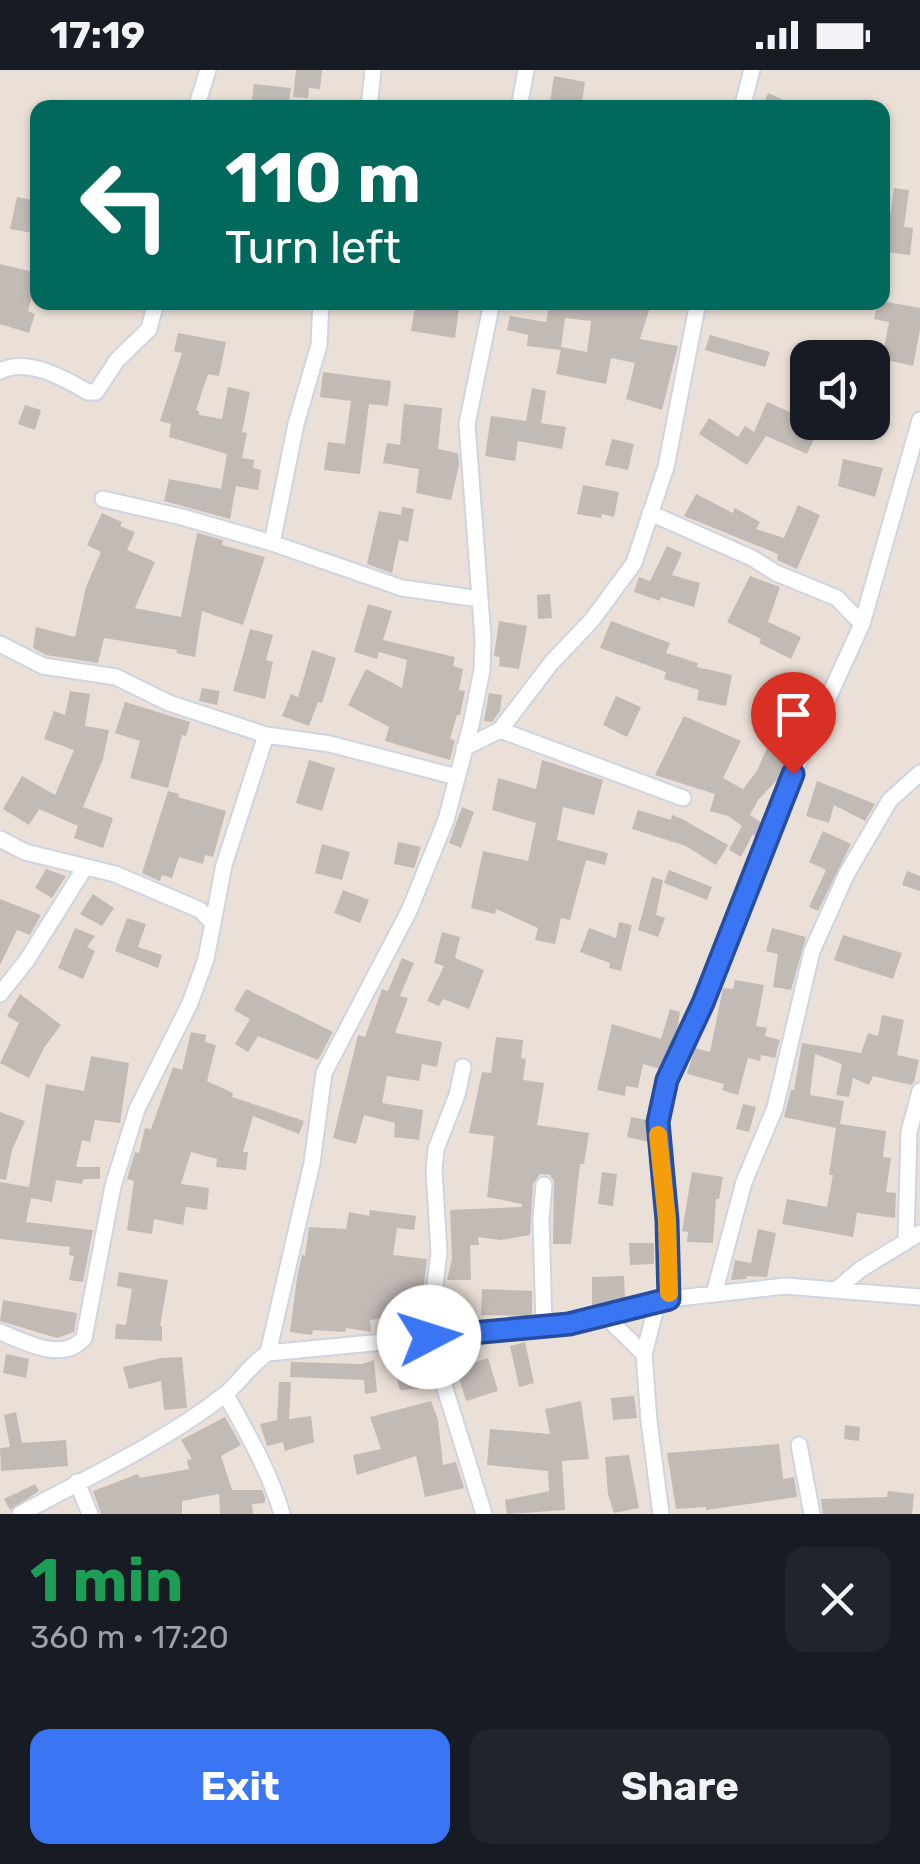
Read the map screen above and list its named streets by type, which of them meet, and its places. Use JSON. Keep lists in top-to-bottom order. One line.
{"page":{"status":"17:19","turn":["110 m","Turn left"],"heading":["1 min","360 m · 17:20"],"buttons":["Exit","Share"]}}
